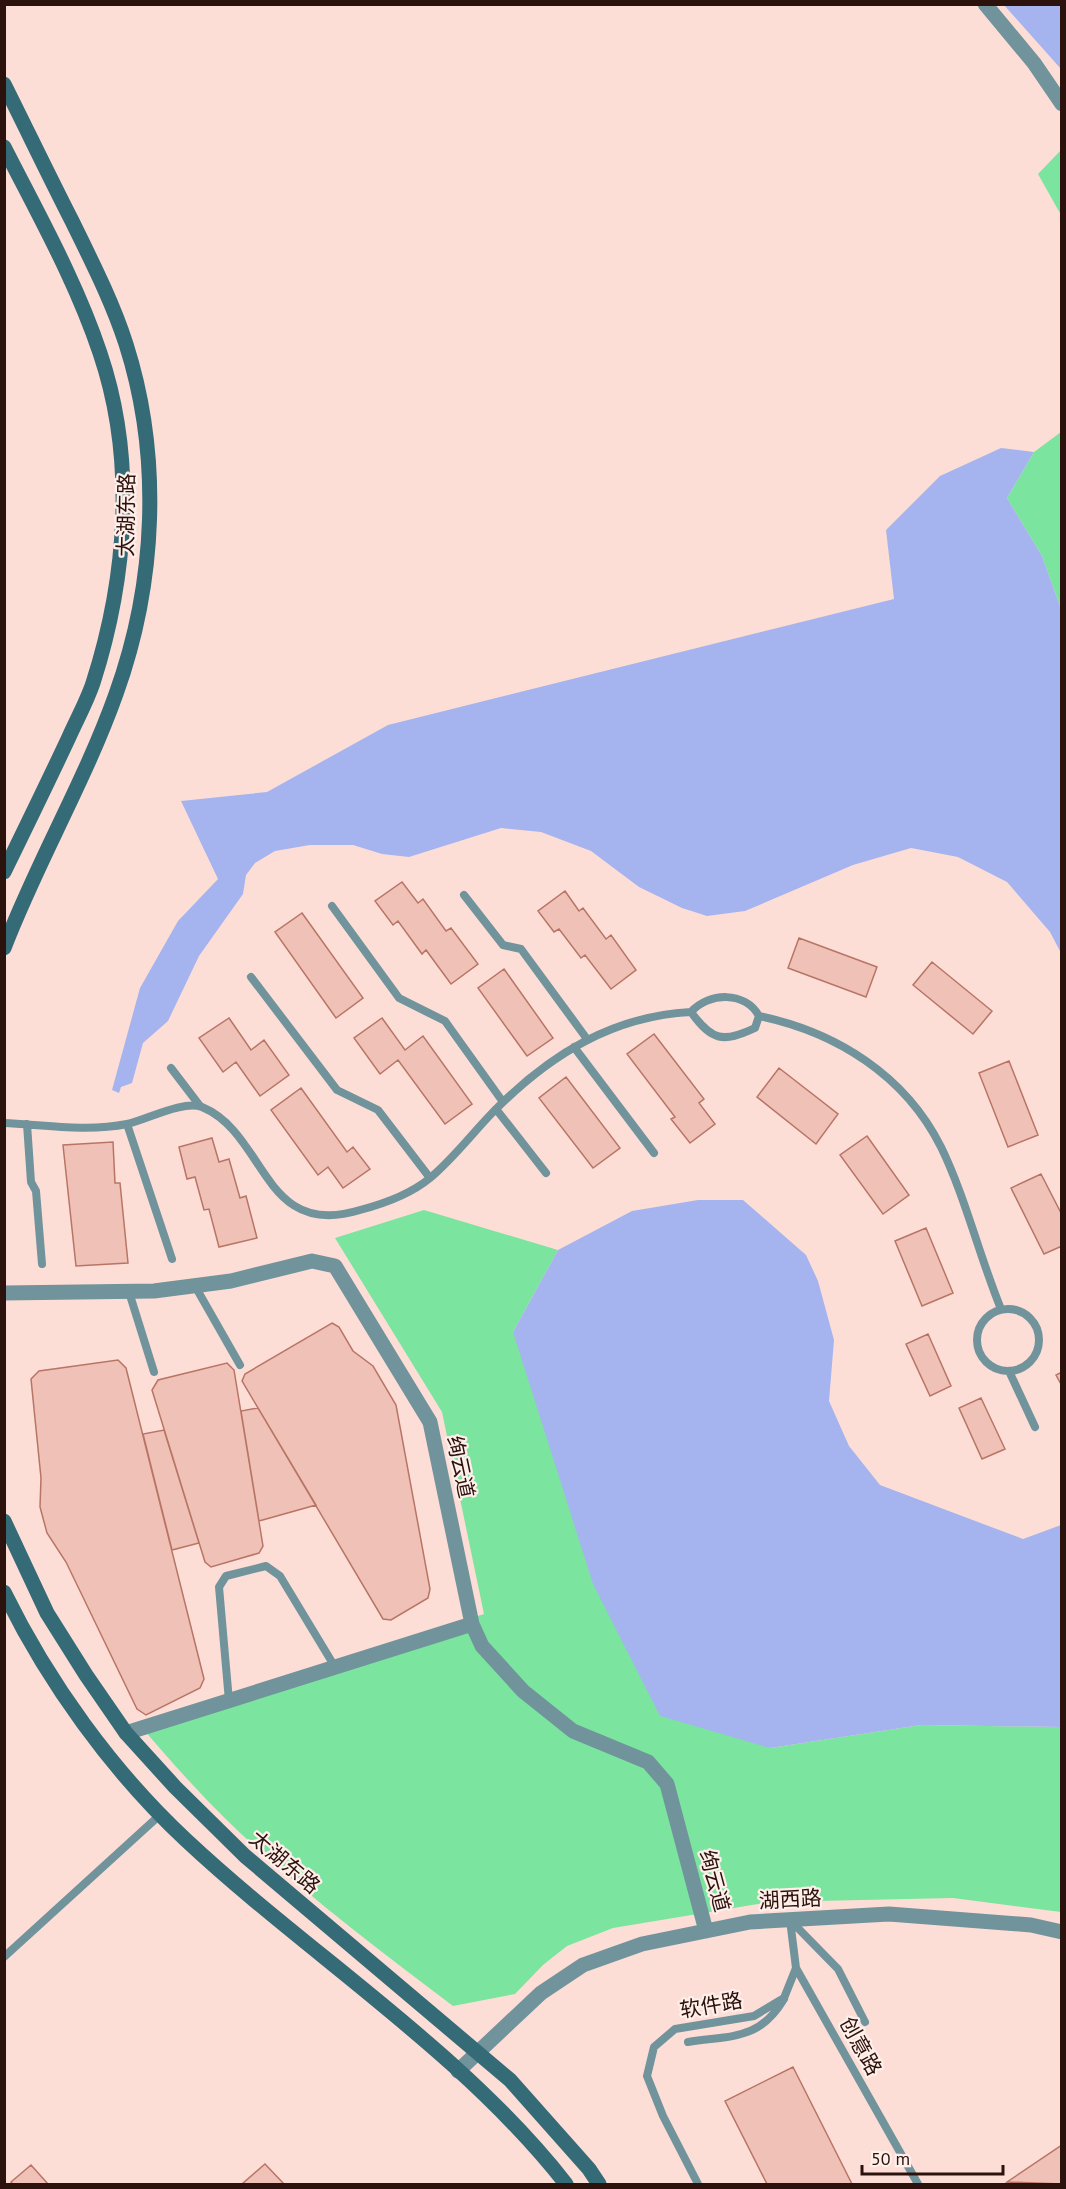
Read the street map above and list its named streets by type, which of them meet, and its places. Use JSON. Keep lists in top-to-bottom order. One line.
{"streets":{"main road":["太湖东路"],"street":["绚云道","湖西路"],"lane":["软件路","创意路"]},"crossings":[["太湖东路","湖西路"],["绚云道","湖西路"],["湖西路","创意路"]],"scale_bar":"50 m"}
